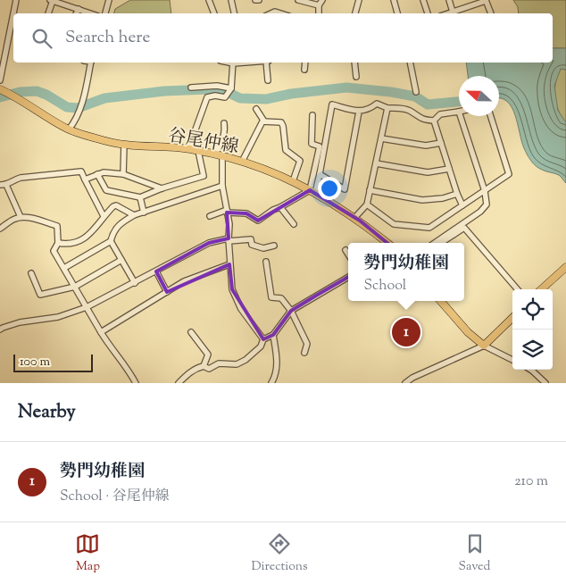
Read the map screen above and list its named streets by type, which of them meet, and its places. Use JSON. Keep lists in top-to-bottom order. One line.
{"streets":{"main road":["谷尾仲線"]},"scale_bar":"100 m","north":"left","page":{"search":"Search here","popup":["勢門幼稚園","School"],"pins":"1","scale":"100 m","heading":"Nearby","list":[{"mark":"1","name":"勢門幼稚園","note":"School · 谷尾仲線","value":"210 m"}],"nav":["Map","Directions","Saved"]}}
